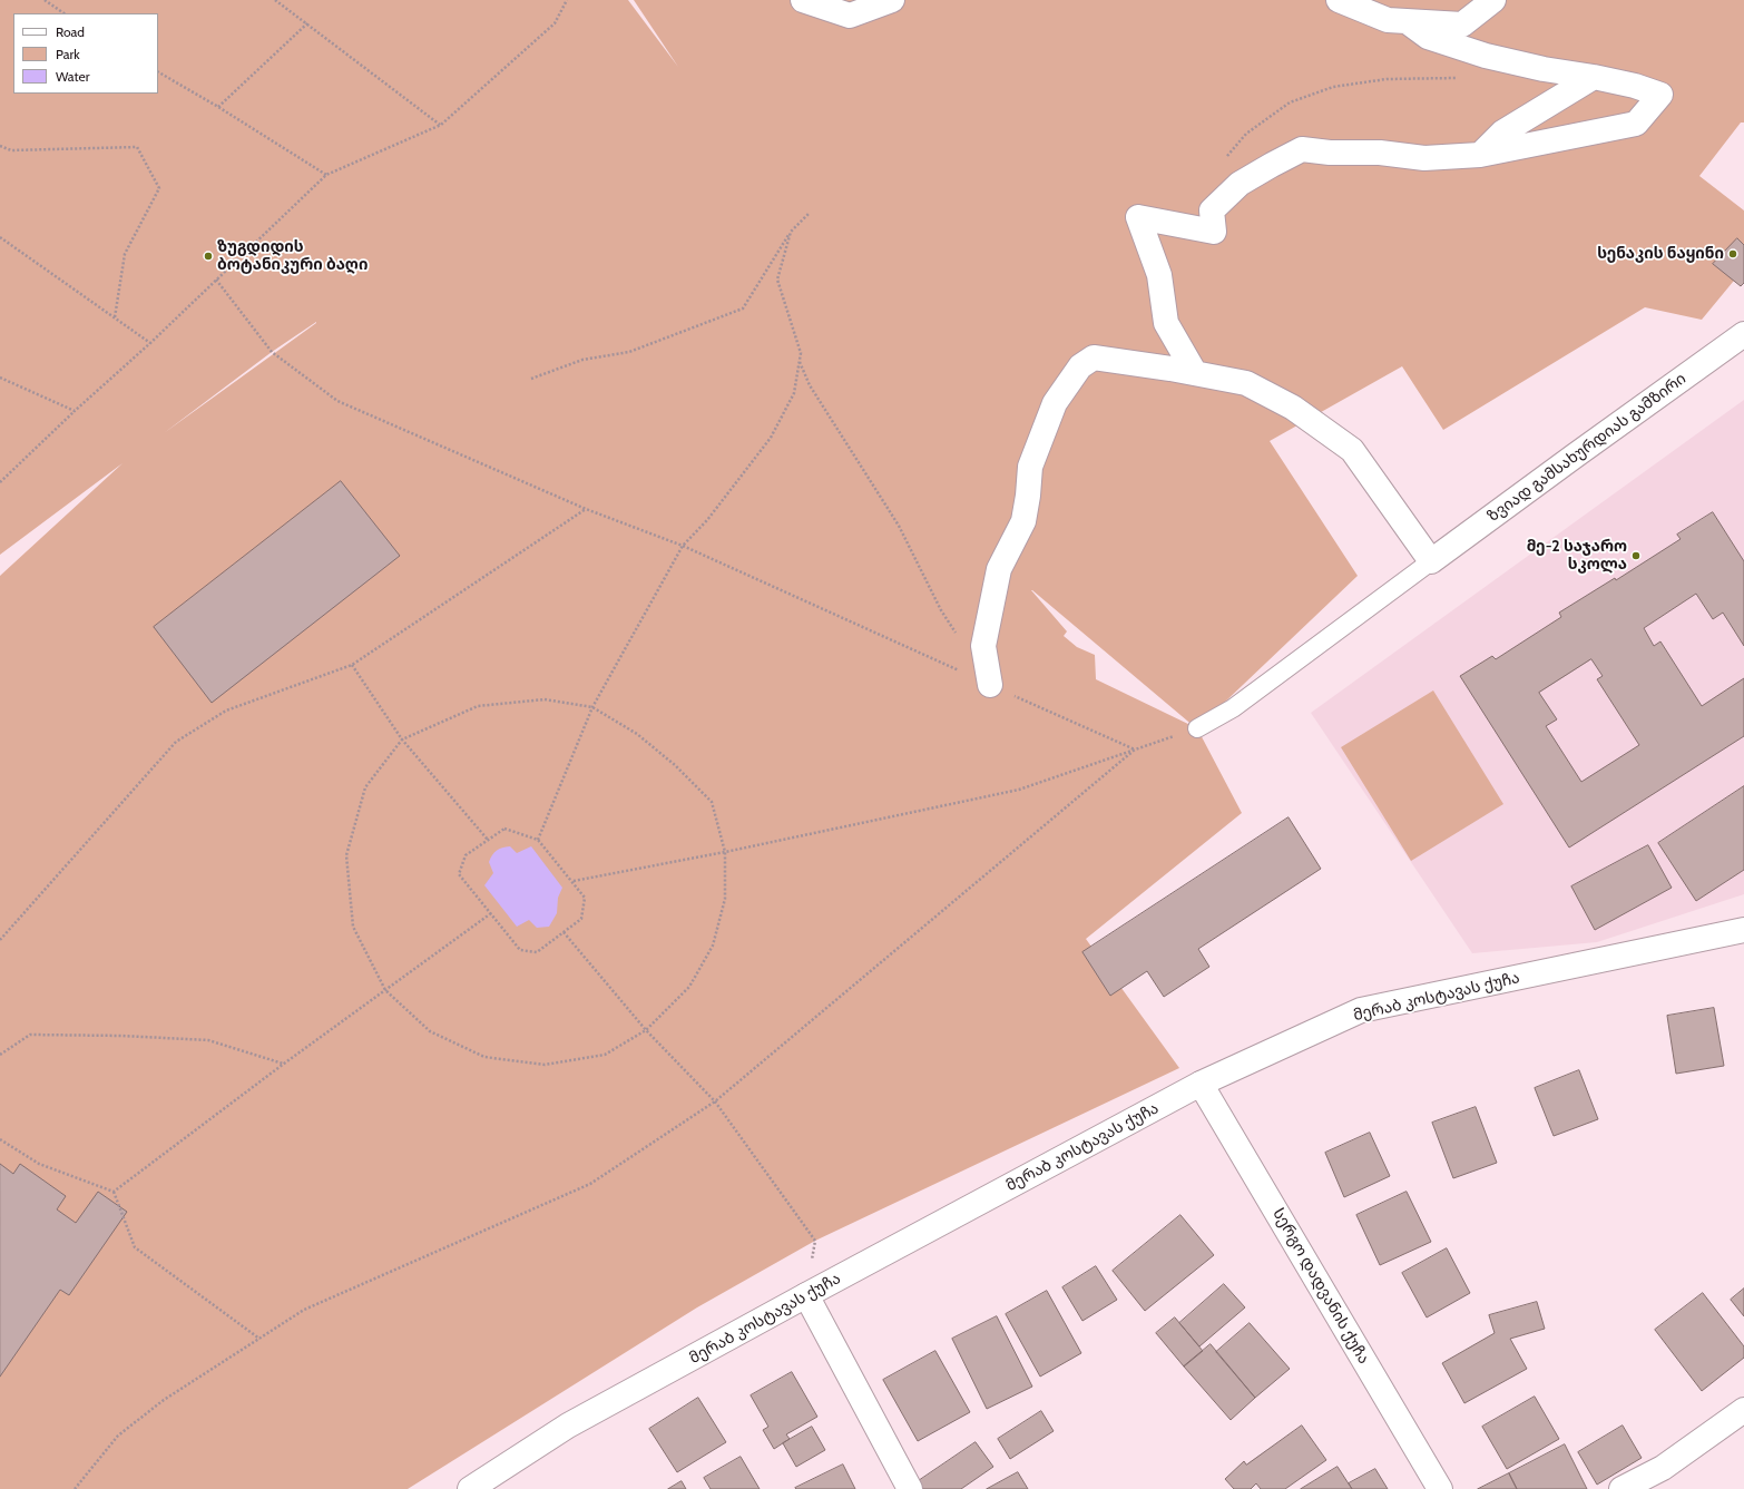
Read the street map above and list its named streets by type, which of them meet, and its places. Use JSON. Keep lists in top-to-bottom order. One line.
{"streets":{"street":["ზვიად გამსახურდიას გამზირი","მერაბ კოსტავას ქუჩა","სერგო დადვანის ქუჩა"]},"crossings":[["მერაბ კოსტავას ქუჩა","სერგო დადვანის ქუჩა"]],"places":["სენაკის ნაყინი","ზუგდიდის ბოტანიკური ბაღი","მე-2 საჯარო სკოლა"],"legend":["Road","Park","Water"]}
